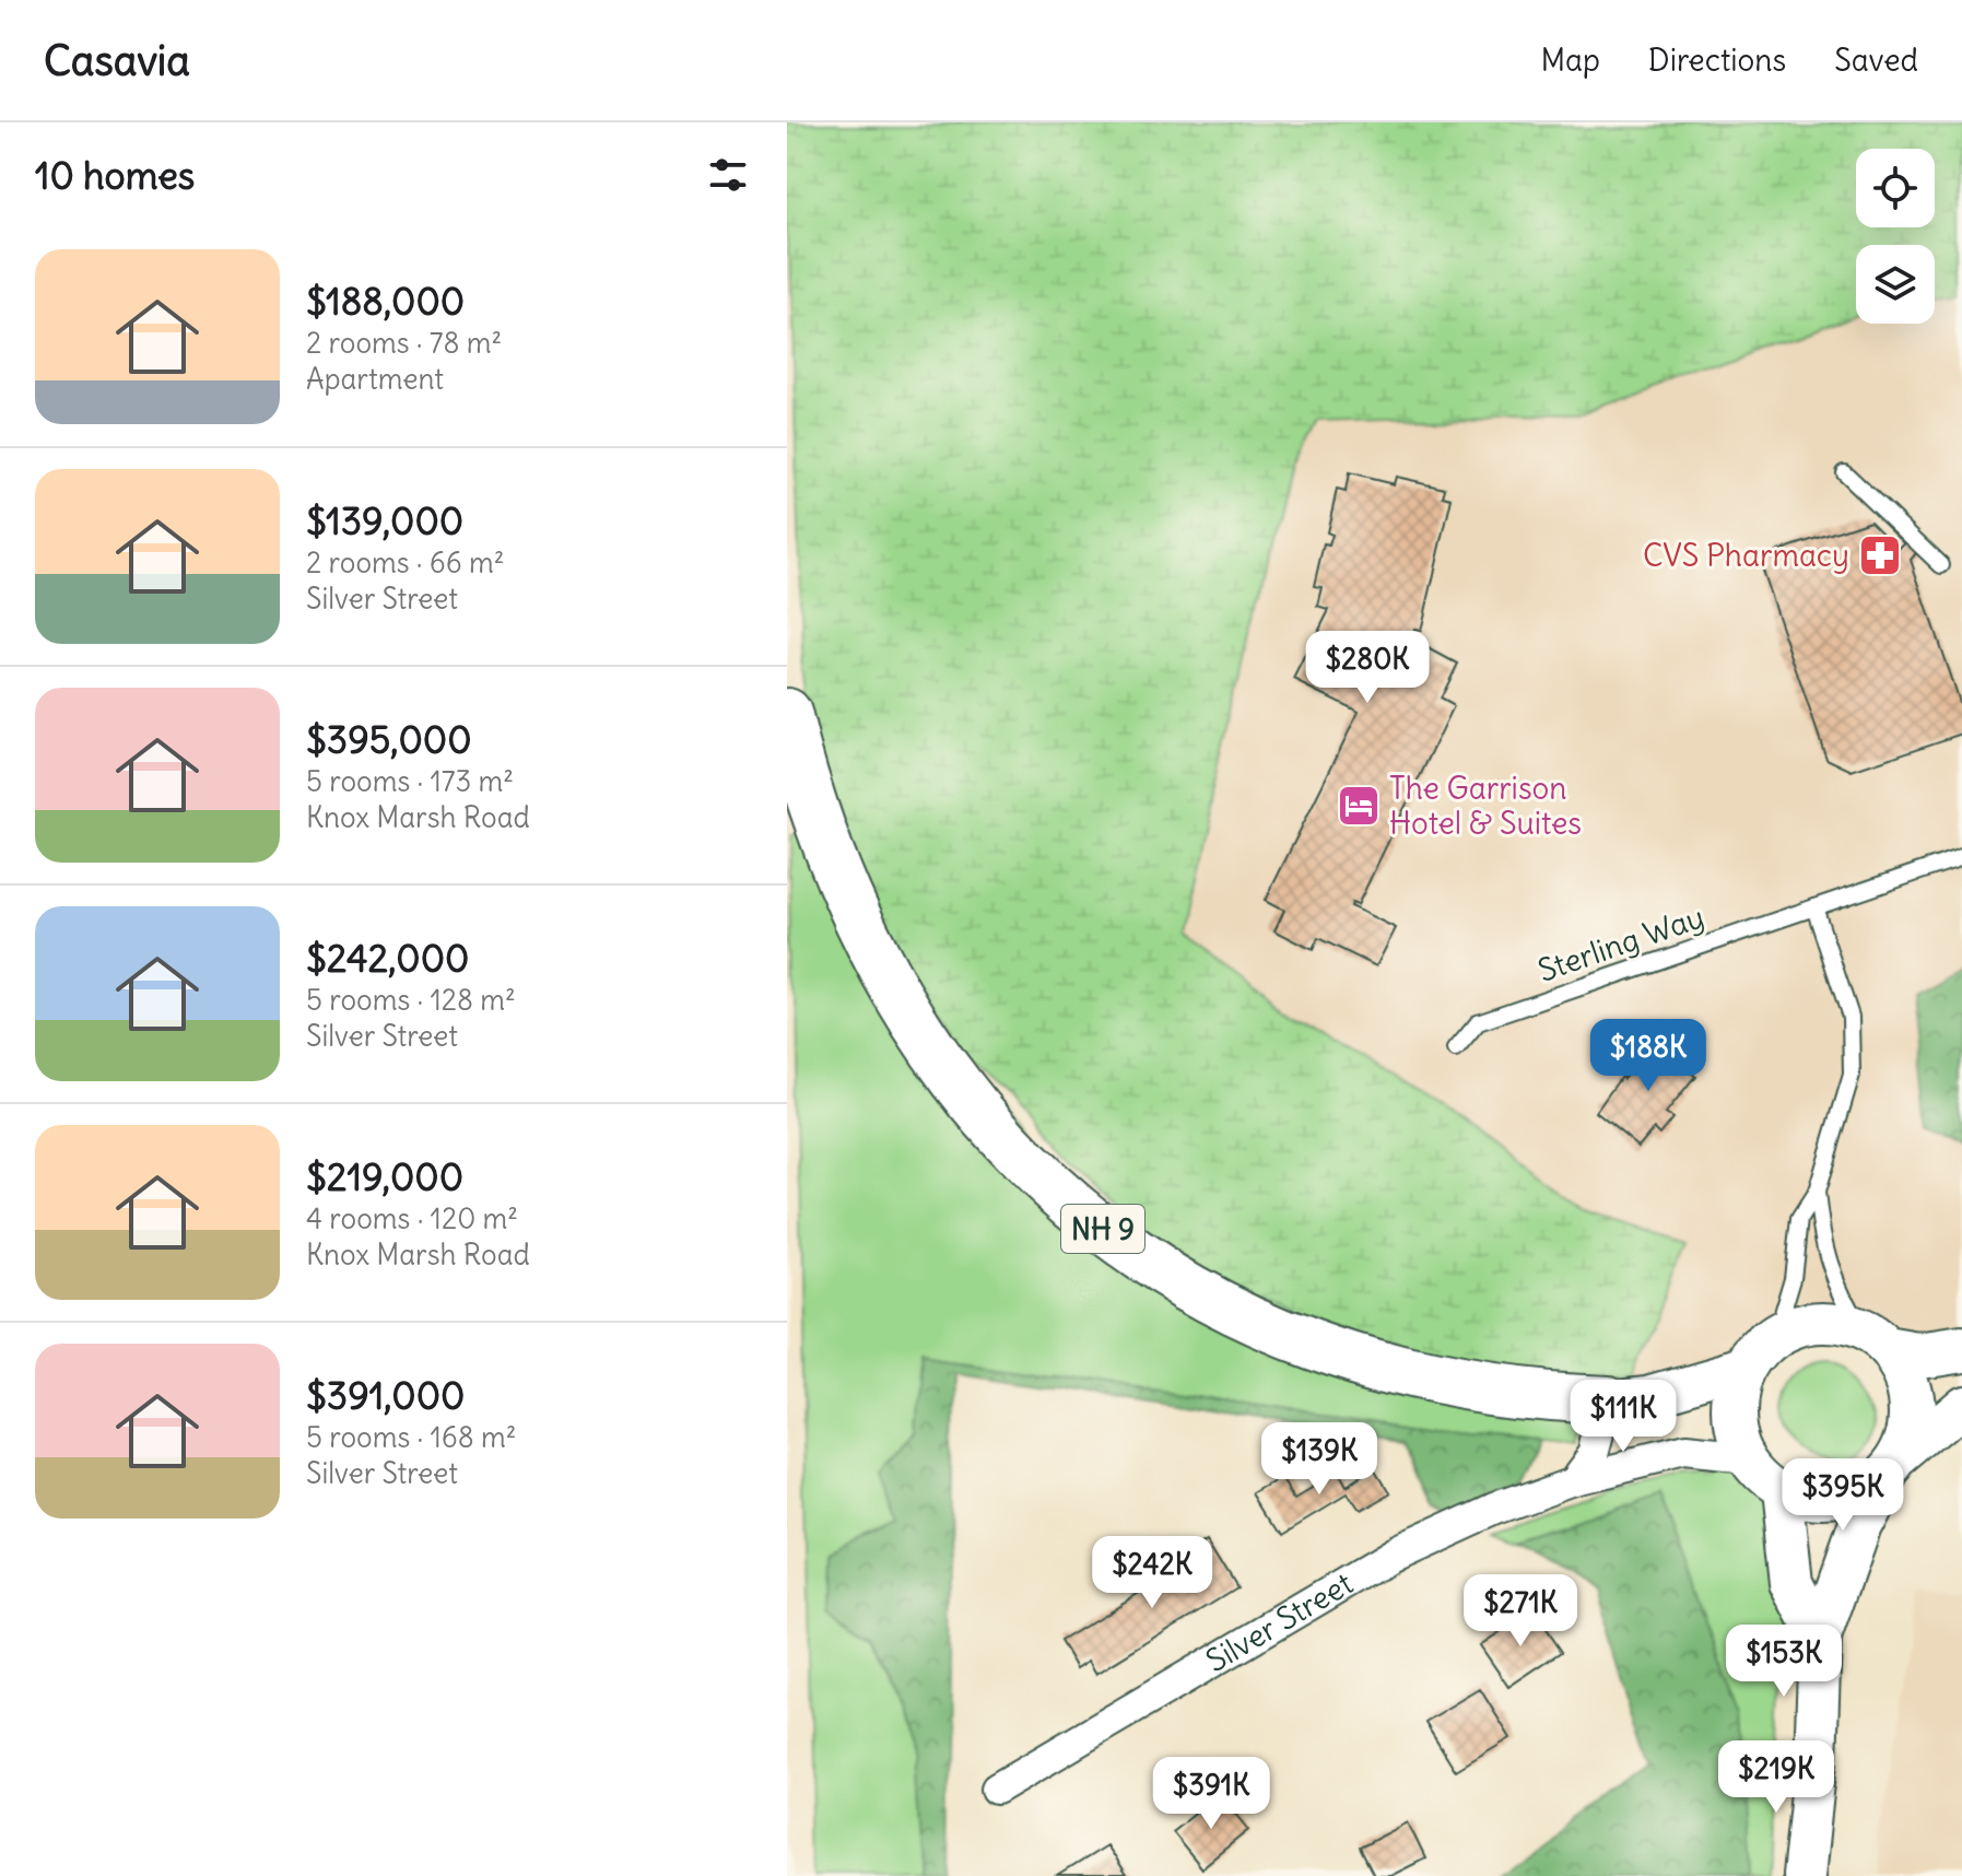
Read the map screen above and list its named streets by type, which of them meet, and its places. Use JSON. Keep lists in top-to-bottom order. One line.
{"streets":{"highway":["NH 9"],"street":["Silver Street"],"lane":["Sterling Way"]},"crossings":[["NH 9","Silver Street"]],"places":{"pharmacy":["CVS Pharmacy"],"hotel":["The Garrison Hotel & Suites"]},"page":{"header":"Casavia","nav":["Map","Directions","Saved"],"heading":"10 homes","list":[{"name":"$188,000","note":"2 rooms · 78 m² · Apartment"},{"name":"$139,000","note":"2 rooms · 66 m² · Silver Street"},{"name":"$395,000","note":"5 rooms · 173 m² · Knox Marsh Road"},{"name":"$242,000","note":"5 rooms · 128 m² · Silver Street"},{"name":"$219,000","note":"4 rooms · 120 m² · Knox Marsh Road"},{"name":"$391,000","note":"5 rooms · 168 m² · Silver Street"}],"price":["$280K","$188K","$111K","$139K","$395K","$242K","$271K","$153K","$219K","$391K"]}}
